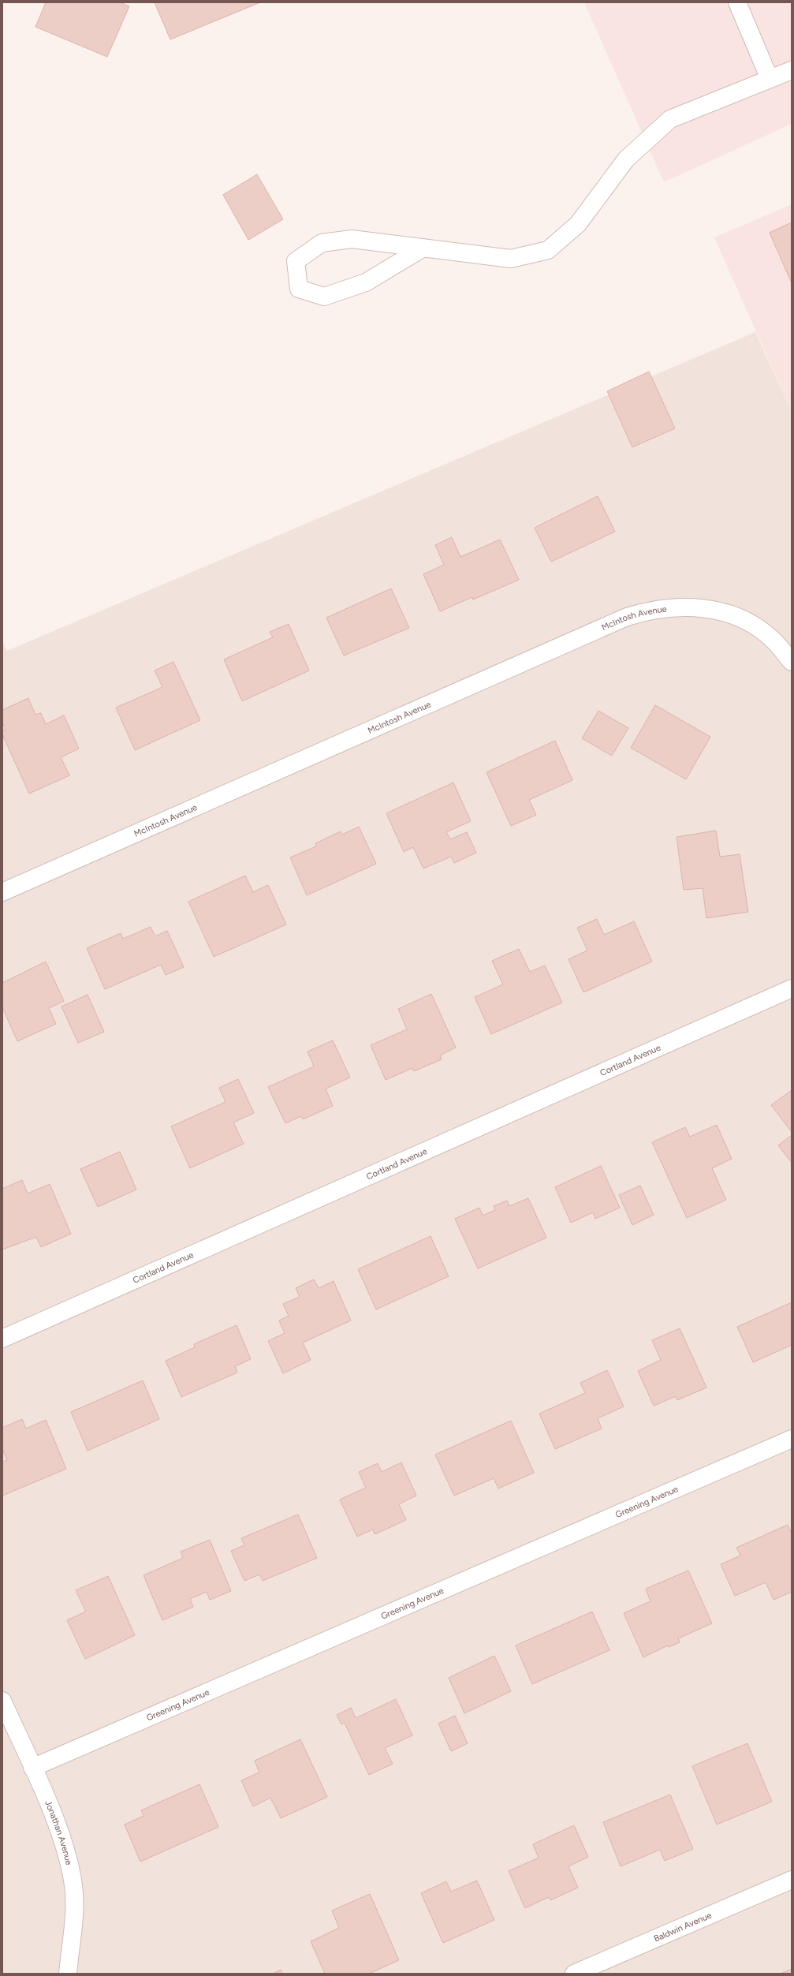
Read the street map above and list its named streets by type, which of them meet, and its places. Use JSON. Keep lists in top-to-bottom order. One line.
{"streets":{"street":["McIntosh Avenue","Cortland Avenue","Greening Avenue","Jonathan Avenue","Baldwin Avenue"]},"crossings":[["Greening Avenue","Jonathan Avenue"]]}
